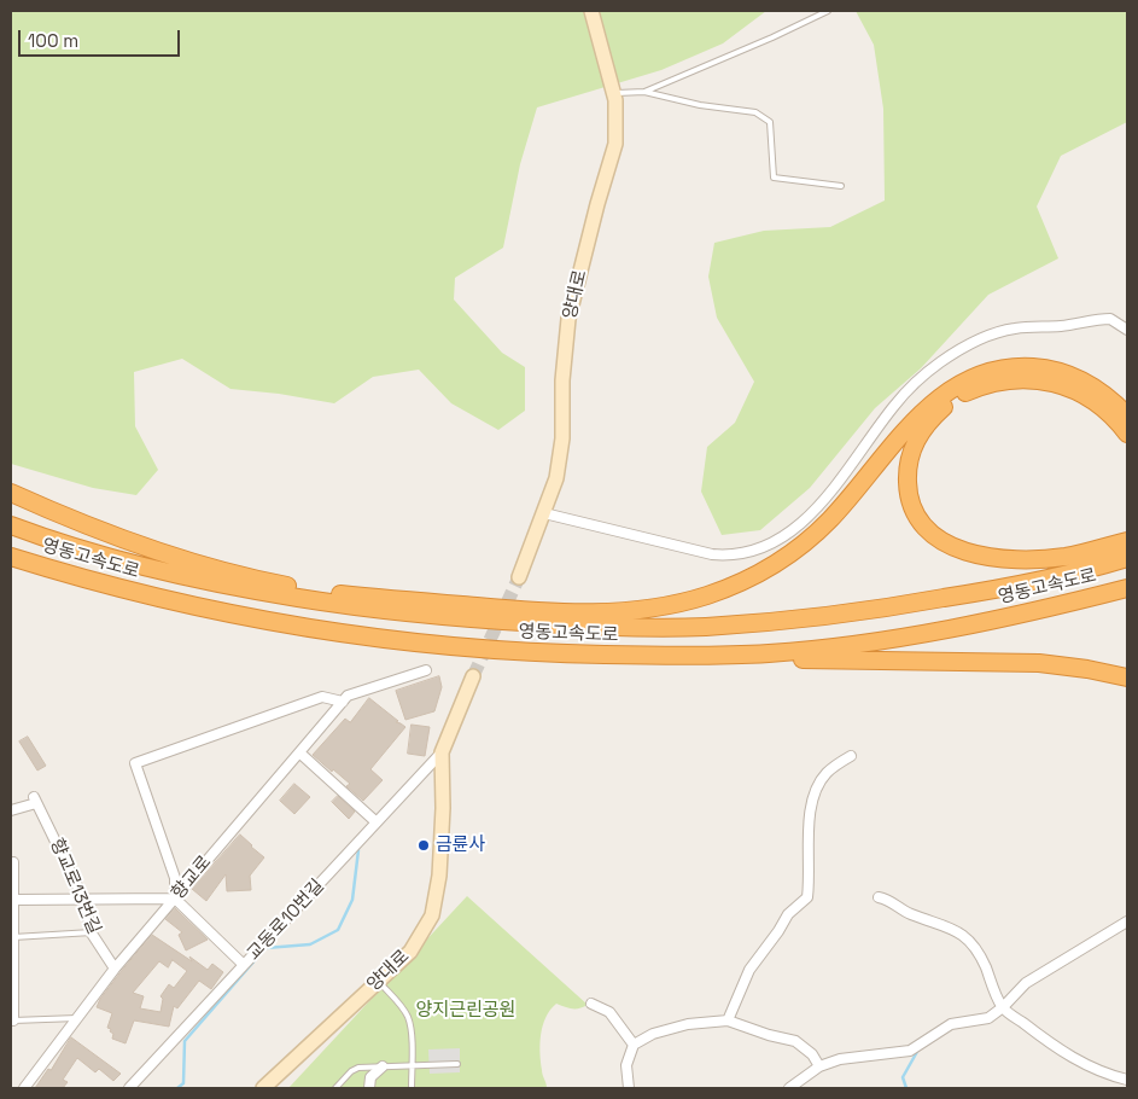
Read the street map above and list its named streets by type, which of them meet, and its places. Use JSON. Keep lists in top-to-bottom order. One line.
{"streets":{"highway":["영동고속도로"],"street":["양대로","향교로","향교로13번길","교동로10번길"]},"crossings":[["양대로","교동로10번길"],["향교로","향교로13번길"]],"parks":["양지근린공원"],"places":["금륜사"],"scale_bar":"100 m"}
